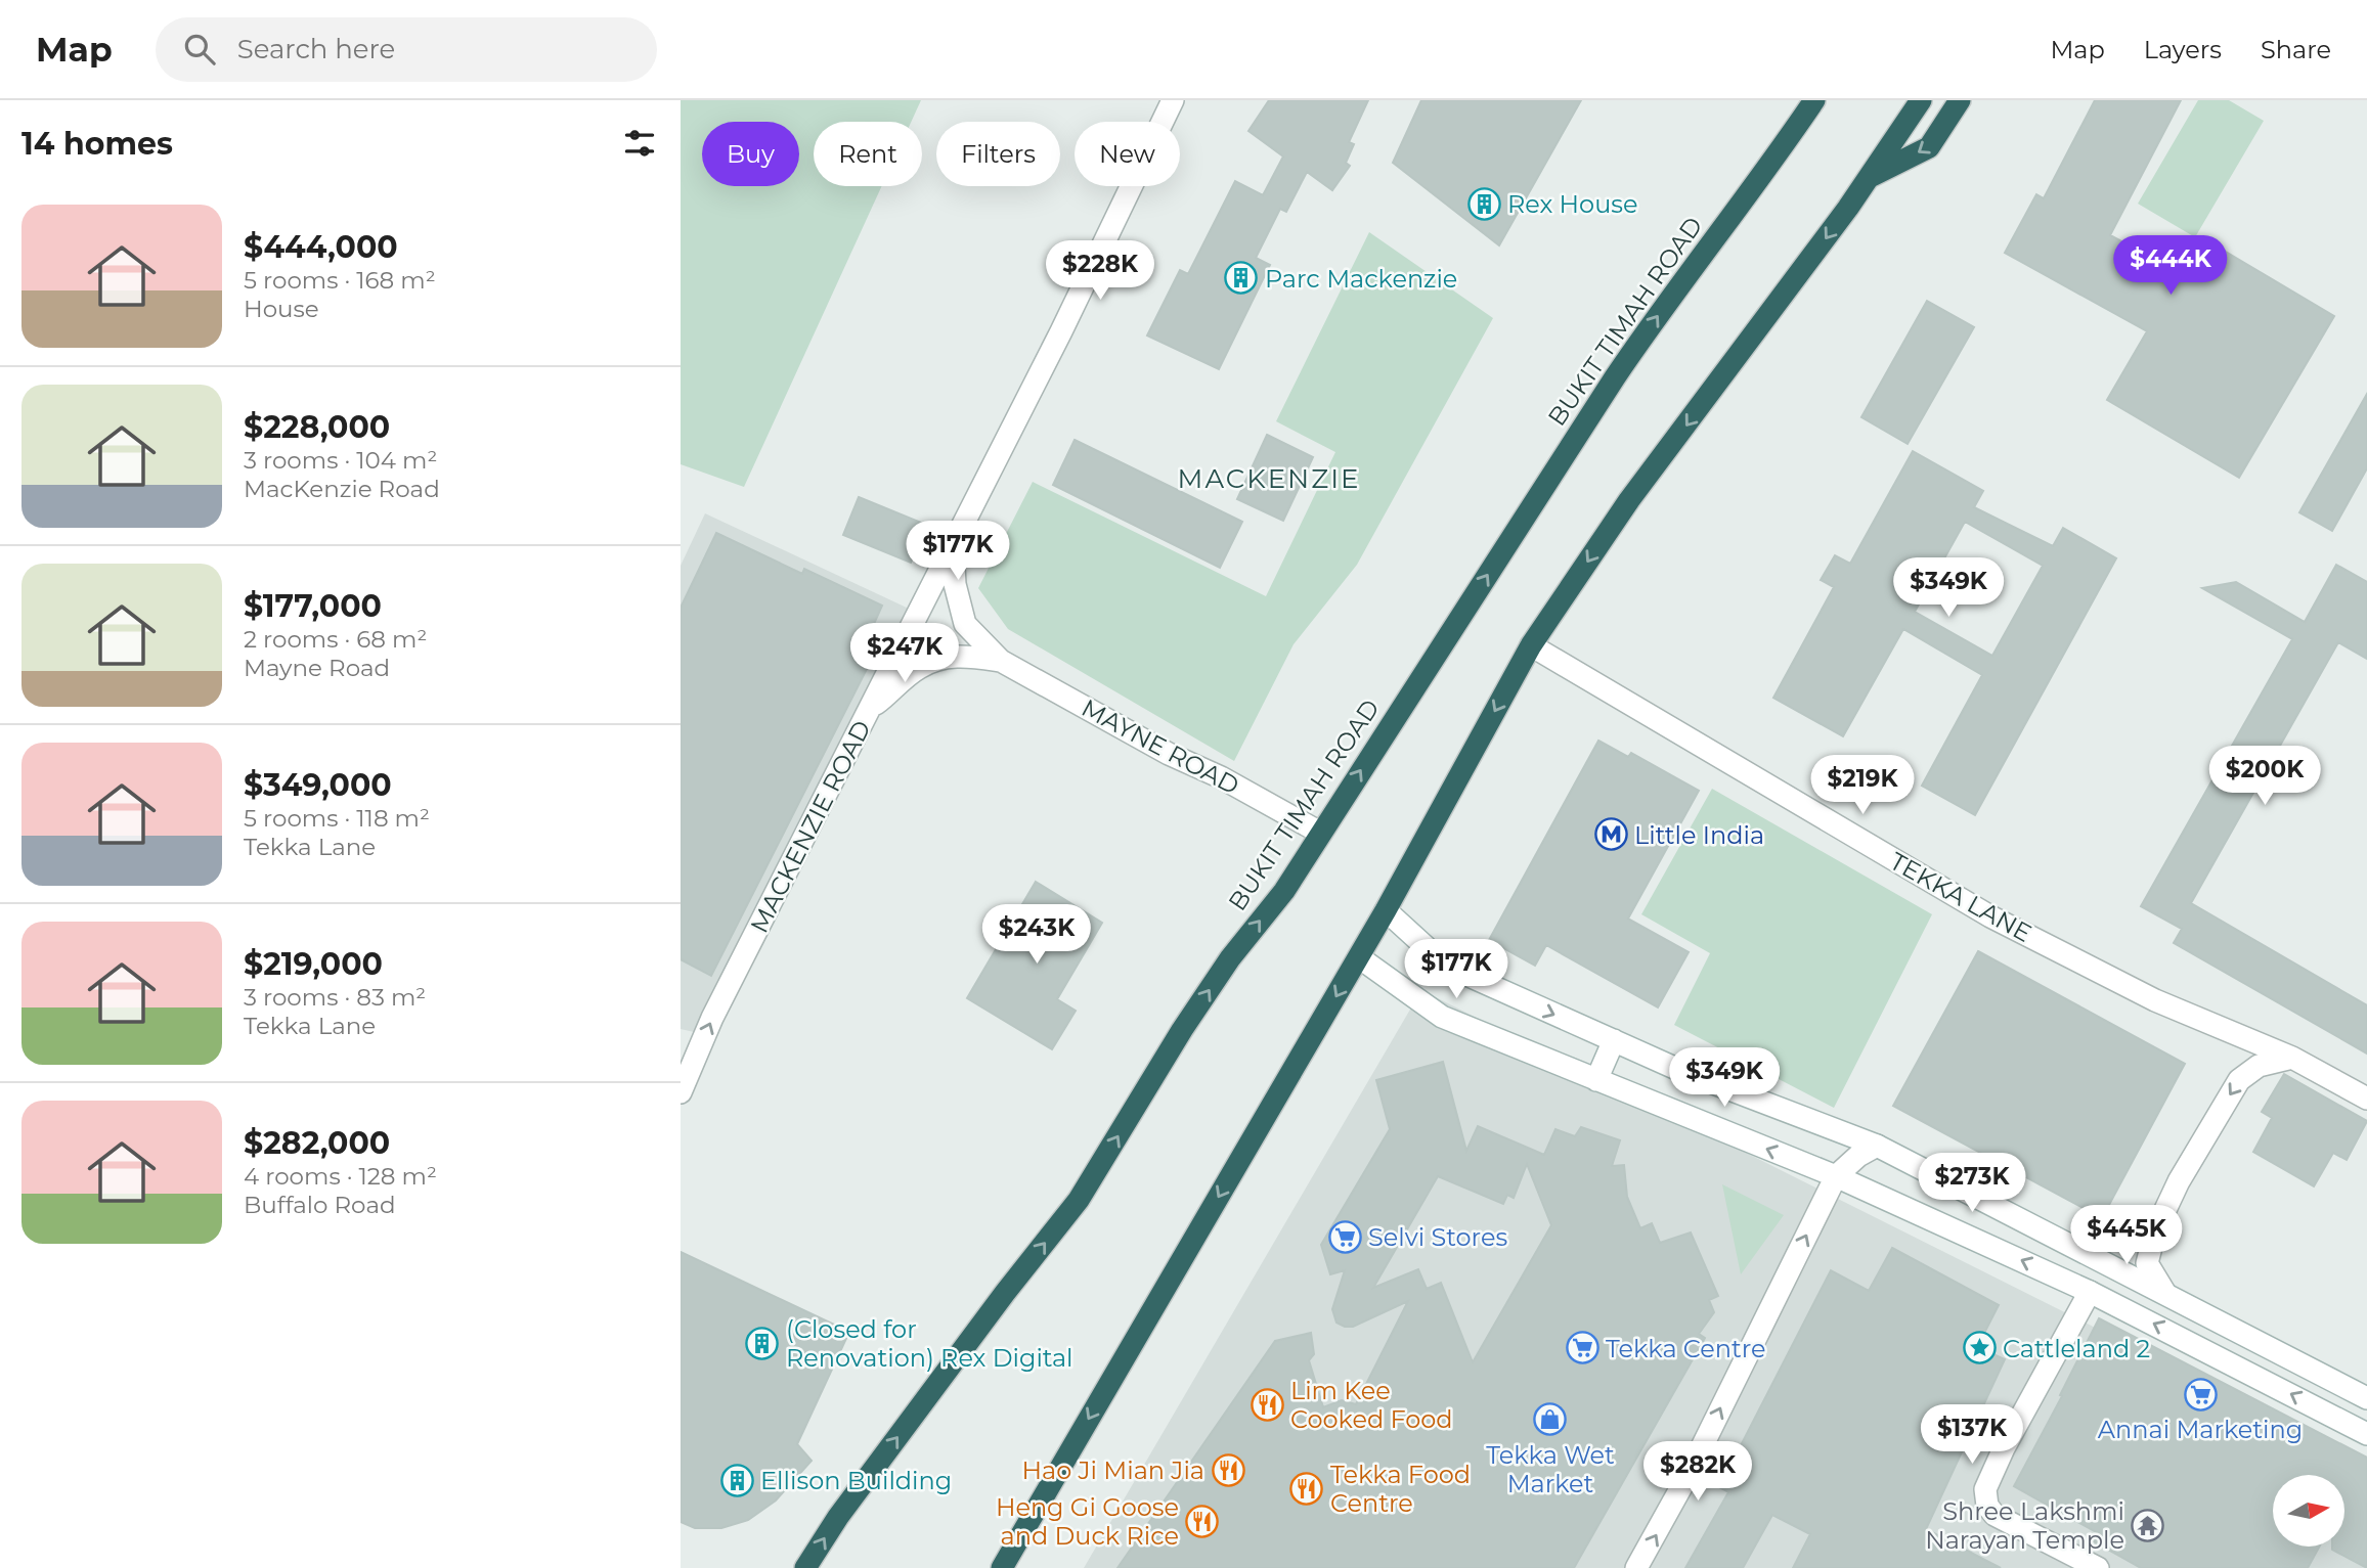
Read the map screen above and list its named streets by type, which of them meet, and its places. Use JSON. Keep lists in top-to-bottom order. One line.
{"streets":{"highway":["BUKIT TIMAH ROAD"],"street":["MAYNE ROAD","MACKENZIE ROAD","TEKKA LANE"]},"crossings":[["BUKIT TIMAH ROAD","MAYNE ROAD"],["MAYNE ROAD","MACKENZIE ROAD"]],"one_way":["MACKENZIE ROAD"],"districts":["MACKENZIE"],"places":{"building":["Rex House","Parc Mackenzie","(Closed for Renovation) Rex Digital","Ellison Building"],"metro station":["Little India"],"supermarket":["Selvi Stores","Tekka Centre","Annai Marketing"],"place":["Cattleland 2"],"restaurant":["Lim Kee Cooked Food","Hao Ji Mian Jia","Tekka Food Centre","Heng Gi Goose and Duck Rice"],"shop":["Tekka Wet Market"],"temple":["Shree Lakshmi Narayan Temple"]},"north":"right","page":{"header":"Map","search":"Search here","nav":["Map","Layers","Share"],"heading":"14 homes","chip":["Buy","Rent","Filters","New"],"list":[{"name":"$444,000","note":"5 rooms · 168 m² · House"},{"name":"$228,000","note":"3 rooms · 104 m² · MacKenzie Road"},{"name":"$177,000","note":"2 rooms · 68 m² · Mayne Road"},{"name":"$349,000","note":"5 rooms · 118 m² · Tekka Lane"},{"name":"$219,000","note":"3 rooms · 83 m² · Tekka Lane"},{"name":"$282,000","note":"4 rooms · 128 m² · Buffalo Road"}],"price":["$444K","$228K","$177K","$349K","$247K","$200K","$219K","$243K","$177K","$349K","$273K","$445K","$137K","$282K"]}}
